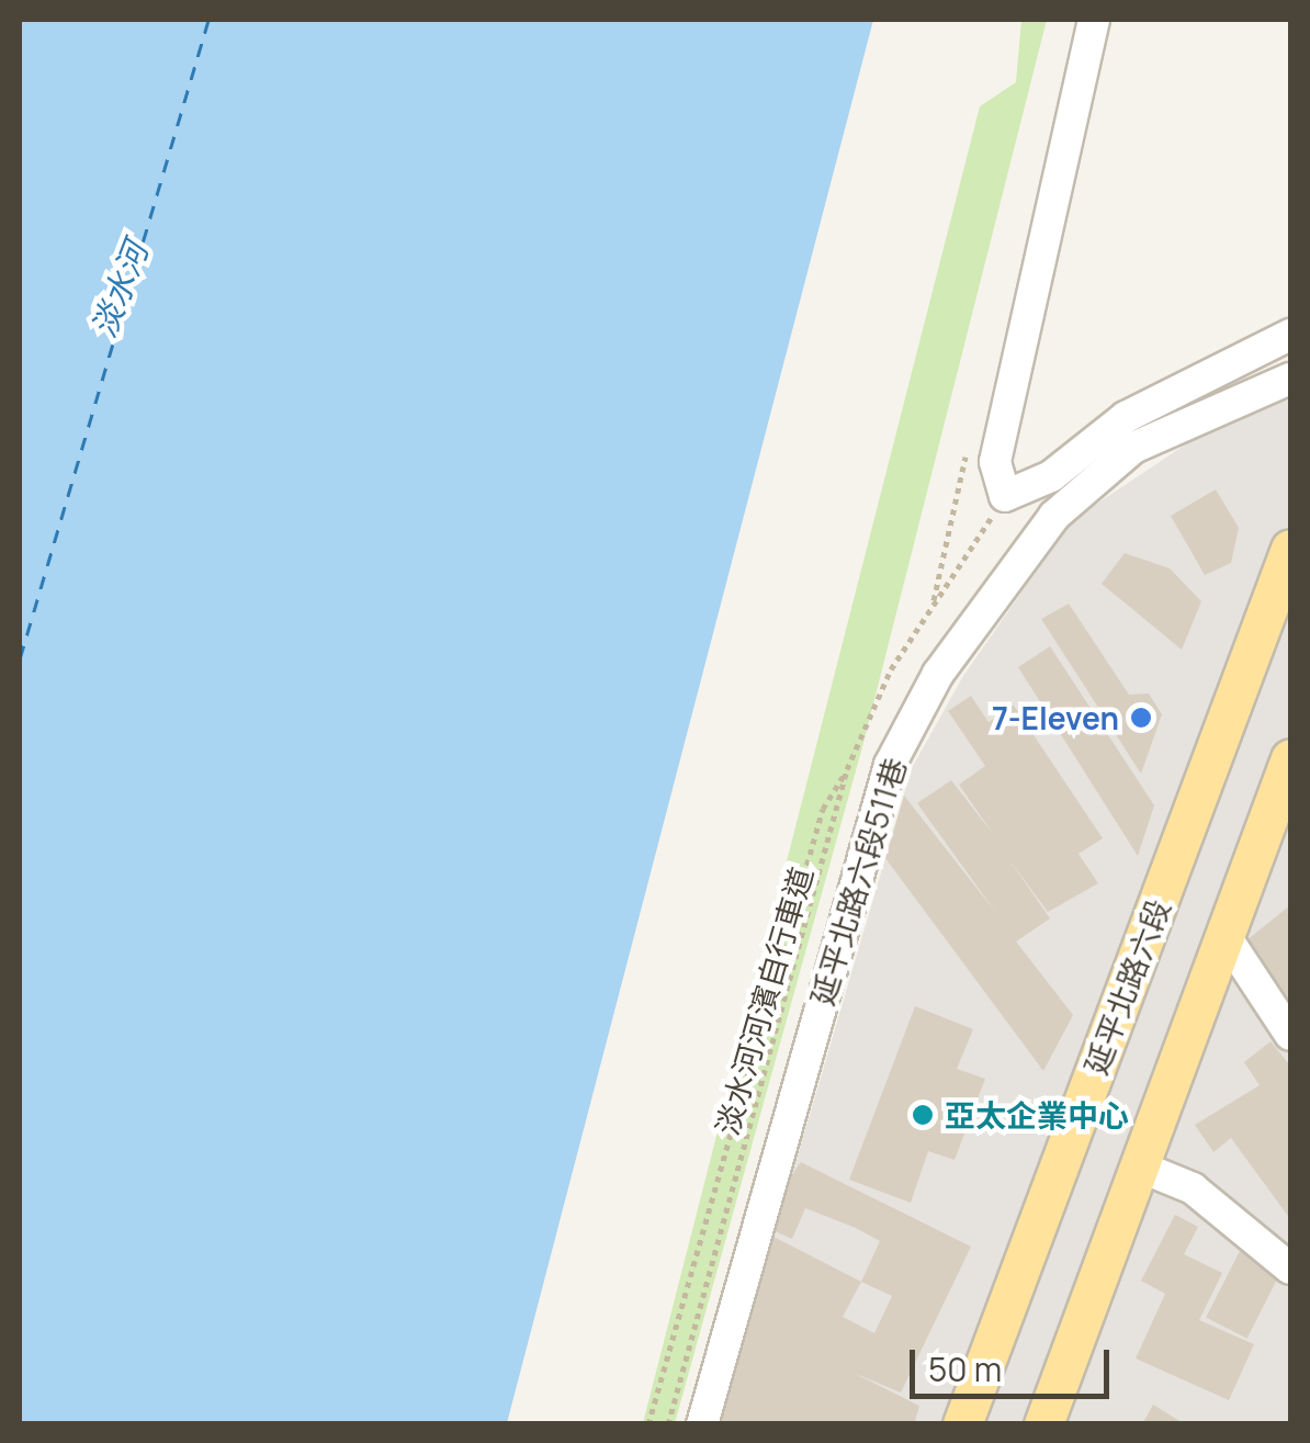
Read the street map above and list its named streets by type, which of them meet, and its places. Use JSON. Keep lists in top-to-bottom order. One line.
{"streets":{"main road":["延平北路六段"],"street":["延平北路六段511巷"],"path":["淡水河河濱自行車道"]},"water":["淡水河"],"places":["7-Eleven","亞太企業中心"],"scale_bar":"50 m"}
